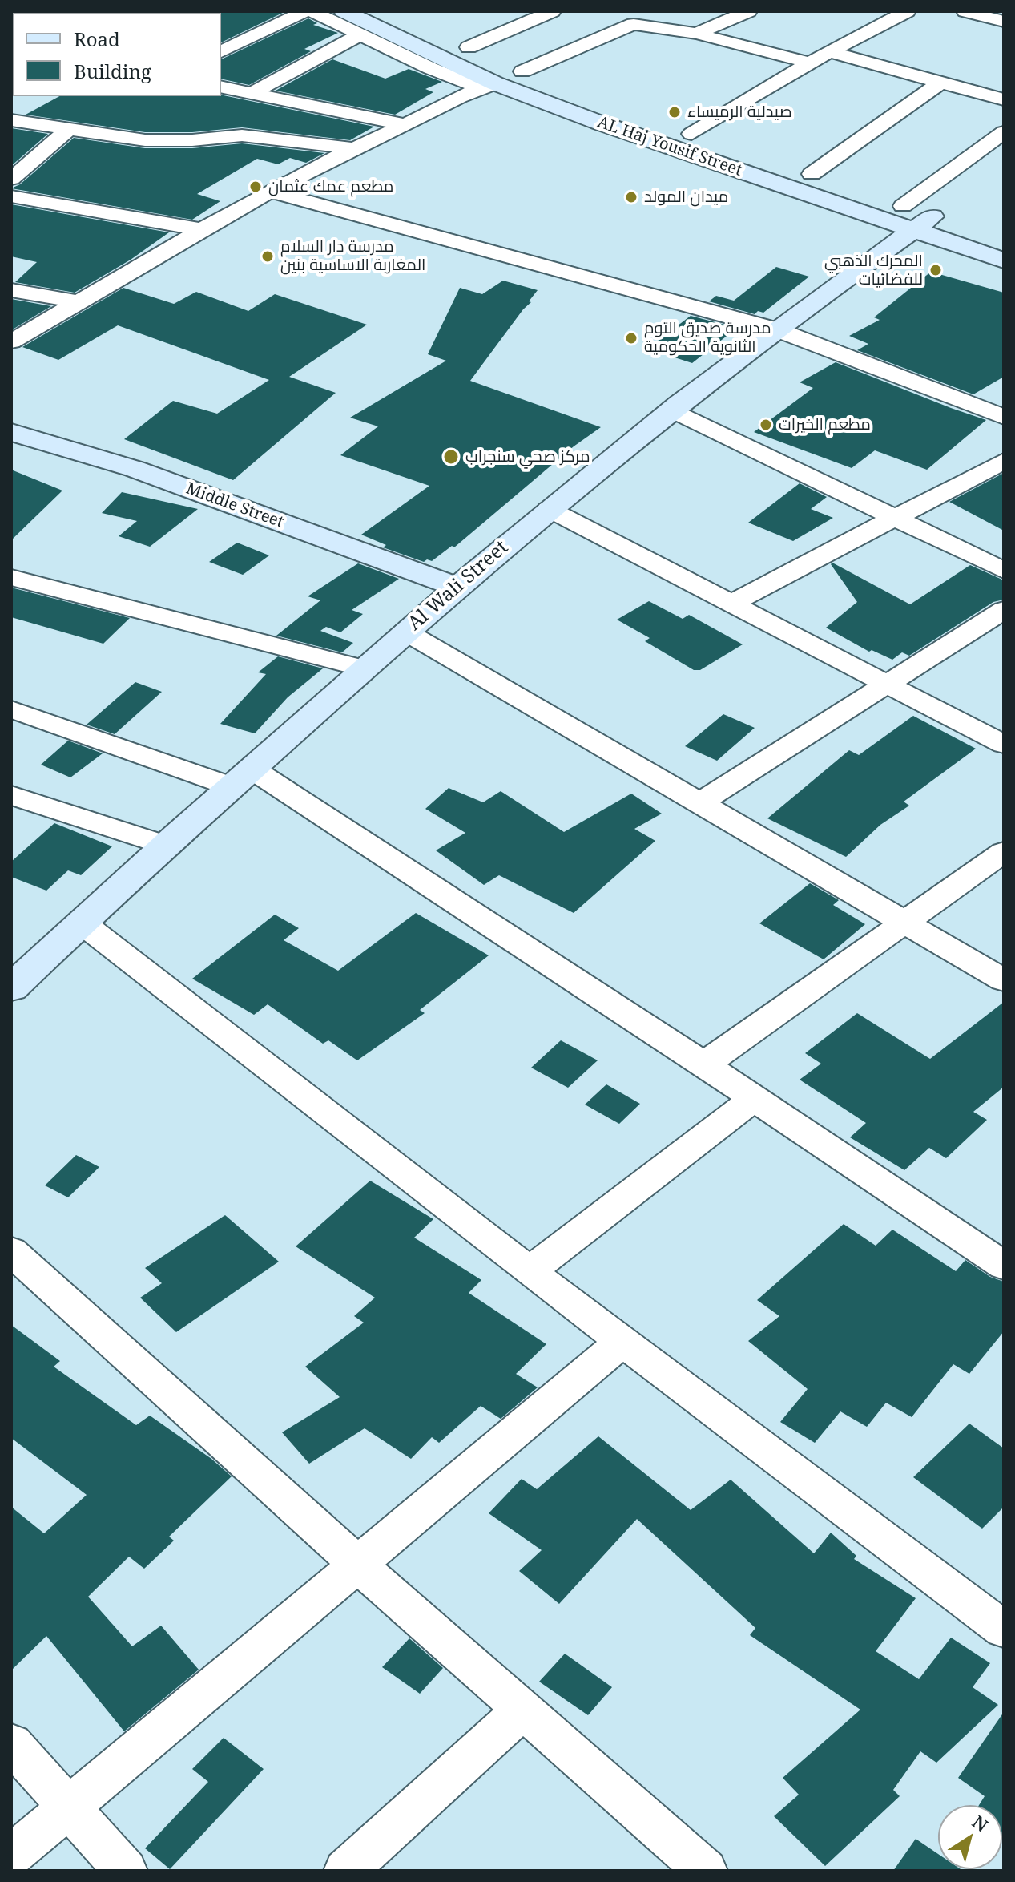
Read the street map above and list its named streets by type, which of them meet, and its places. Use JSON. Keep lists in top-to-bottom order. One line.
{"streets":{"street":["AL Haj Yousif Street","Middle Street","Al Wali Street"]},"crossings":[["AL Haj Yousif Street","Al Wali Street"],["Middle Street","Al Wali Street"]],"places":["صيدلية الرميساء","مطعم عمك عثمان","ميدان المولد","مدرسة دار السلام المغاربة الاساسية بنين","المحرك الذهبي للفضائيات","مدرسة صديق التوم الثانوية الحكومية","مطعم الخيرات","مركز صحي سنجراب"],"legend":["Road","Building"],"north":"top right"}
